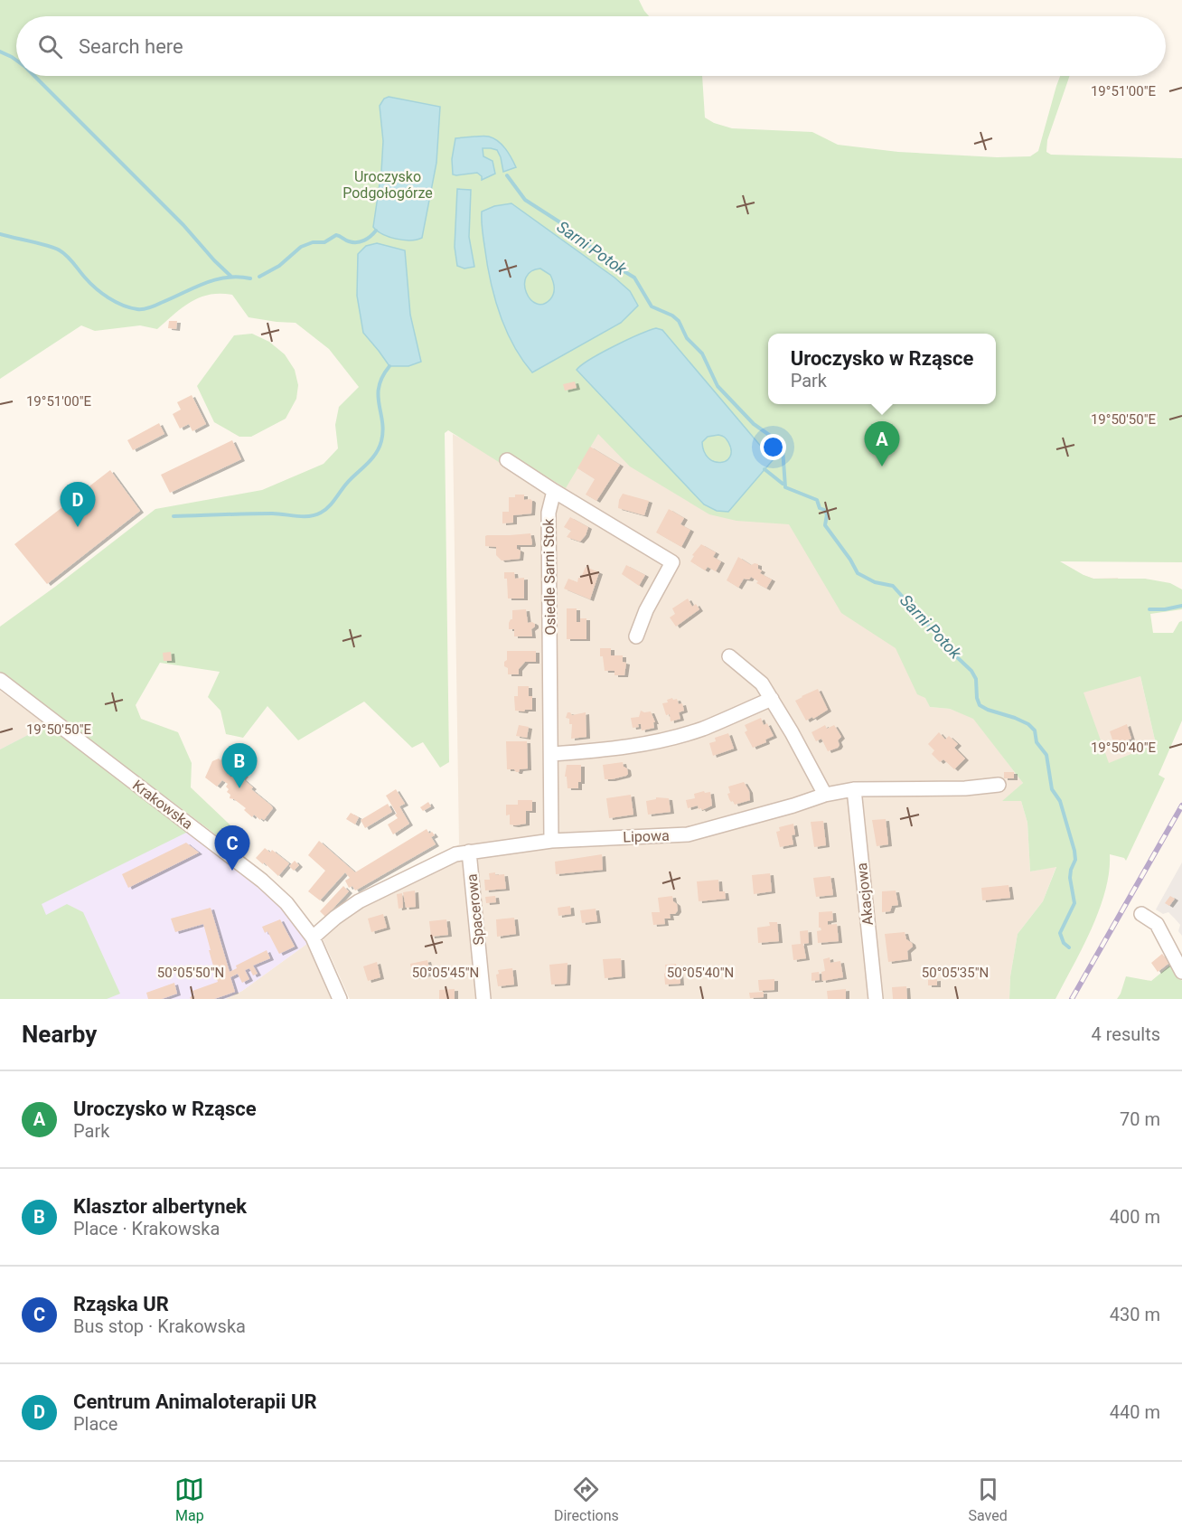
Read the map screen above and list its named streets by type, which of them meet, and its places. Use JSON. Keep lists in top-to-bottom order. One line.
{"streets":{"street":["Osiedle Sarni Stok","Krakowska","Lipowa","Akacjowa","Spacerowa"]},"crossings":[["Osiedle Sarni Stok","Lipowa"],["Krakowska","Lipowa"],["Lipowa","Akacjowa"],["Lipowa","Spacerowa"]],"water":["Sarni Potok"],"parks":["Uroczysko Podgołogórze"],"page":{"search":"Search here","popup":["Uroczysko w Rząsce","Park"],"pins":["A","D","B","C"],"heading":["Nearby","4 results"],"list":[{"mark":"A","name":"Uroczysko w Rząsce","note":"Park","value":"70 m"},{"mark":"B","name":"Klasztor albertynek","note":"Place · Krakowska","value":"400 m"},{"mark":"C","name":"Rząska UR","note":"Bus stop · Krakowska","value":"430 m"},{"mark":"D","name":"Centrum Animaloterapii UR","note":"Place","value":"440 m"}],"nav":["Map","Directions","Saved"]},"coordinates":["19°51'00\"E","19°50'50\"E","19°50'40\"E","50°05'50\"N","50°05'45\"N","50°05'40\"N","50°05'35\"N"]}
